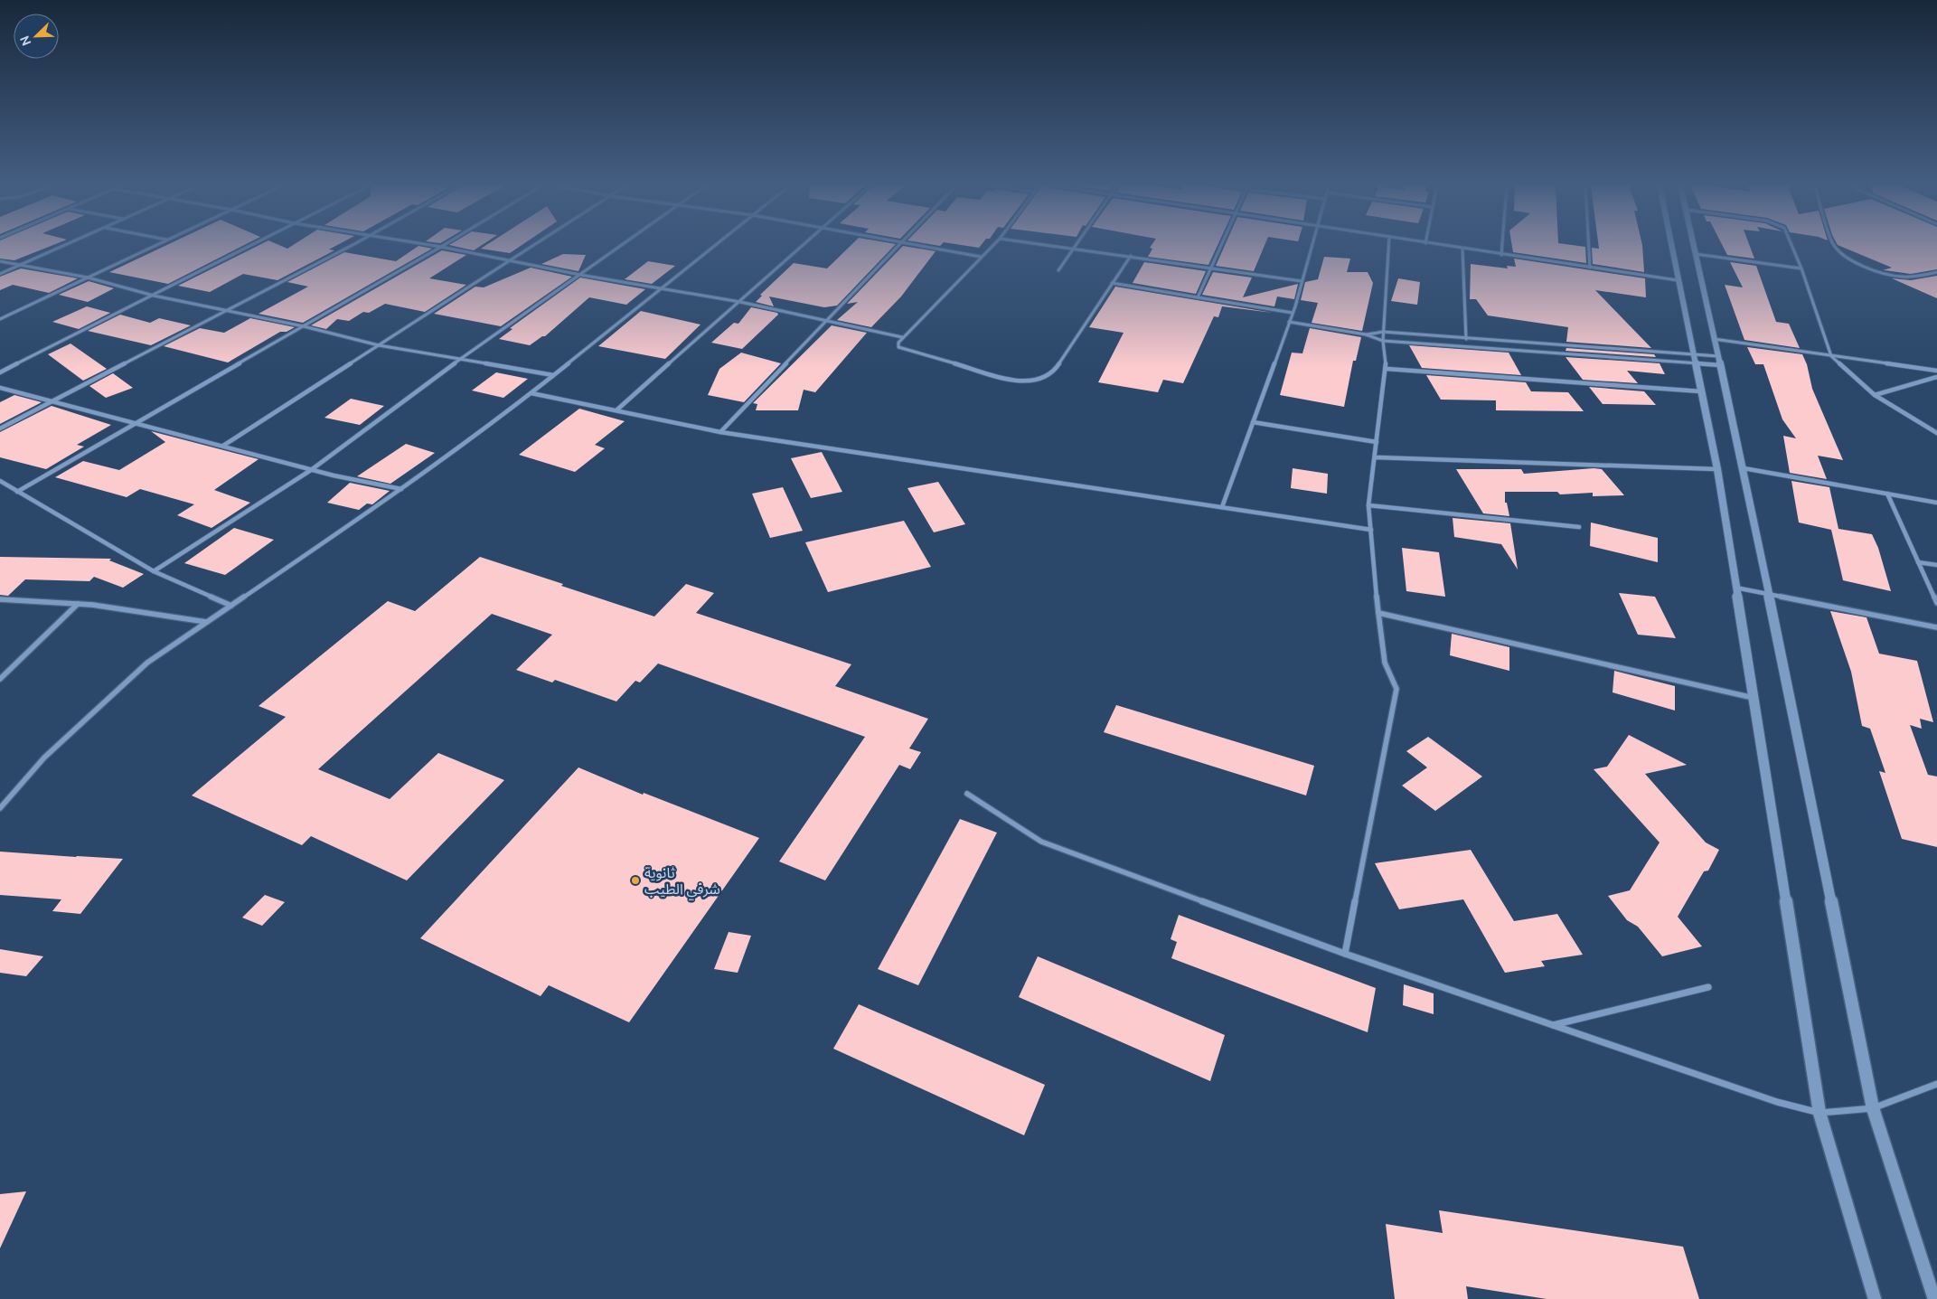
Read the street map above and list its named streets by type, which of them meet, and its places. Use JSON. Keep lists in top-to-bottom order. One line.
{"places":["ثانوية شرفي الطيب"],"north":"bottom left"}
